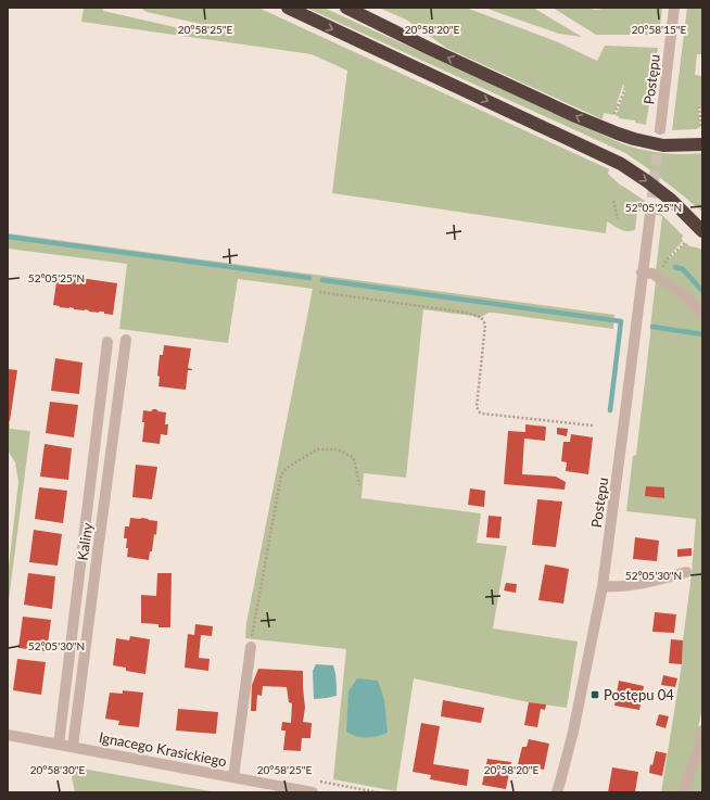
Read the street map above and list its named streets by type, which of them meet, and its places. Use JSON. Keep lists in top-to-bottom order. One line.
{"streets":{"street":["Postępu","Kaliny","Ignacego Krasickiego"]},"crossings":[["Kaliny","Ignacego Krasickiego"]],"places":{"transit":["Postępu 04"]},"coordinates":["20°58'25\"E","20°58'20\"E","20°58'15\"E","52°05'25\"N","52°05'30\"N","20°58'30\"E"]}
